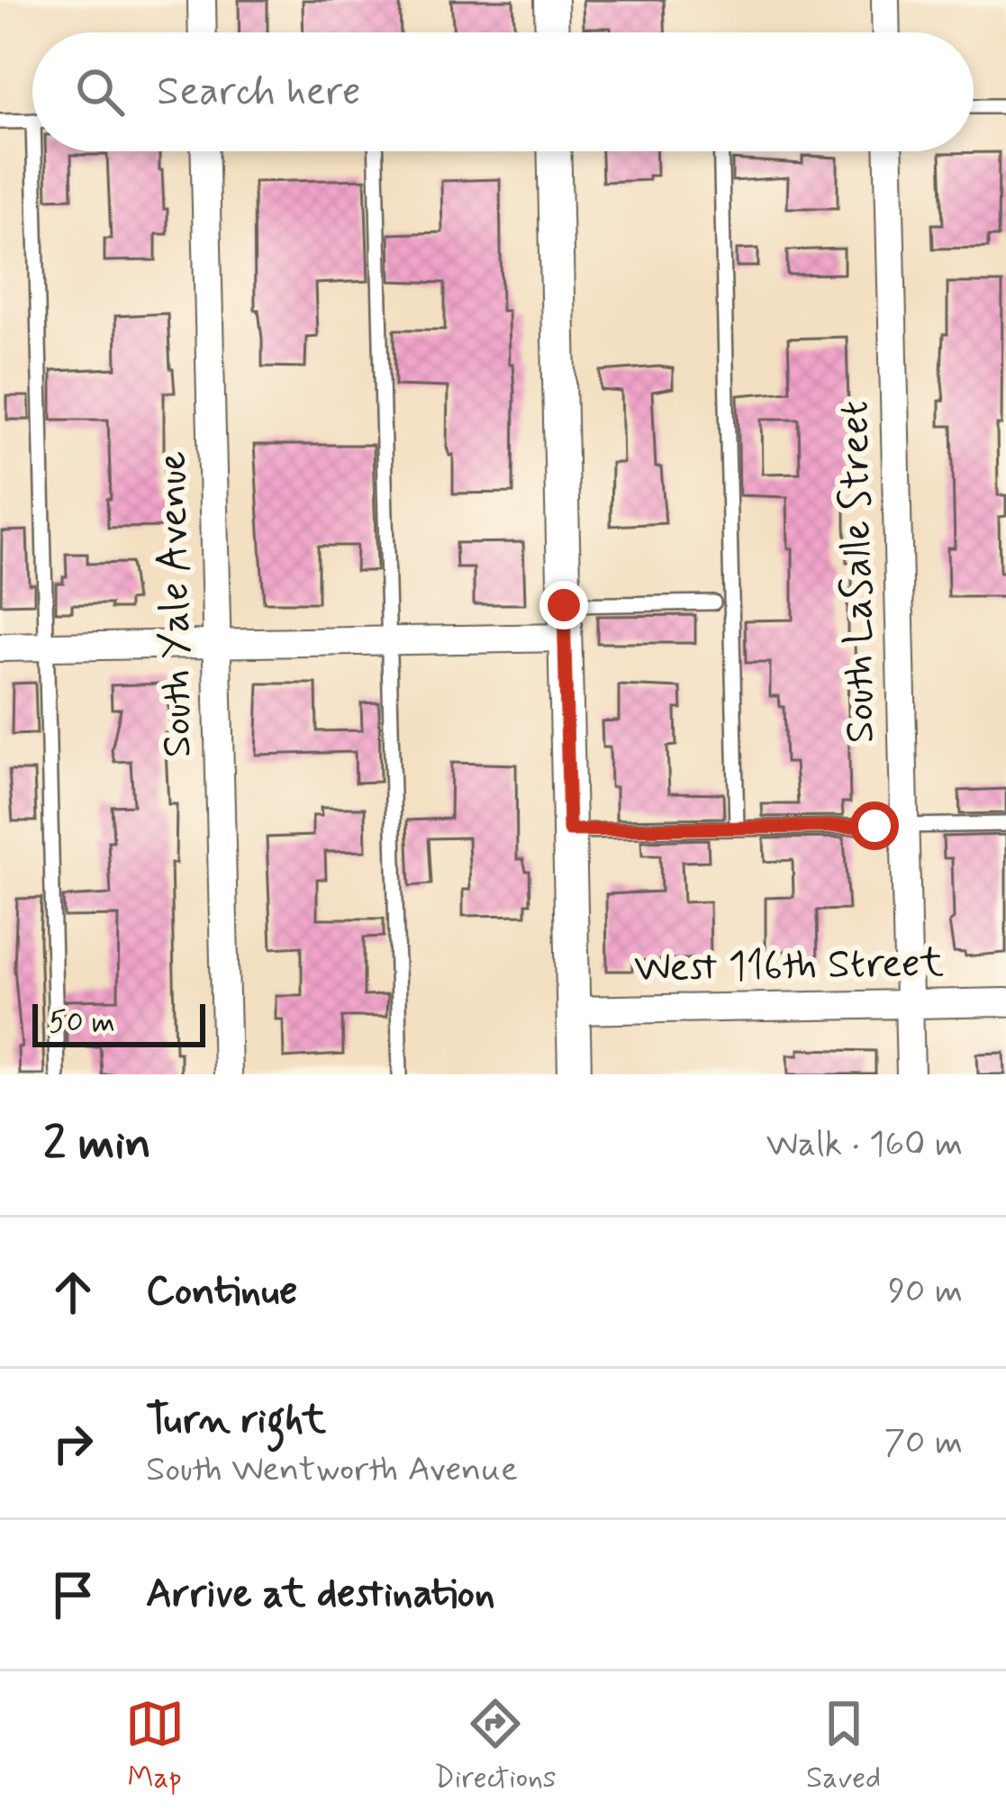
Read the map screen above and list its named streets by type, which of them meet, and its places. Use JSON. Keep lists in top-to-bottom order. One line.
{"streets":{"street":["South LaSalle Street","South Yale Avenue","West 116th Street"]},"crossings":[["South LaSalle Street","West 116th Street"]],"scale_bar":"50 m","page":{"search":"Search here","scale":"50 m","heading":["2 min","Walk · 160 m"],"list":[["Continue","90 m"],["Turn right","South Wentworth Avenue","70 m"],"Arrive at destination"],"nav":["Map","Directions","Saved"]}}
